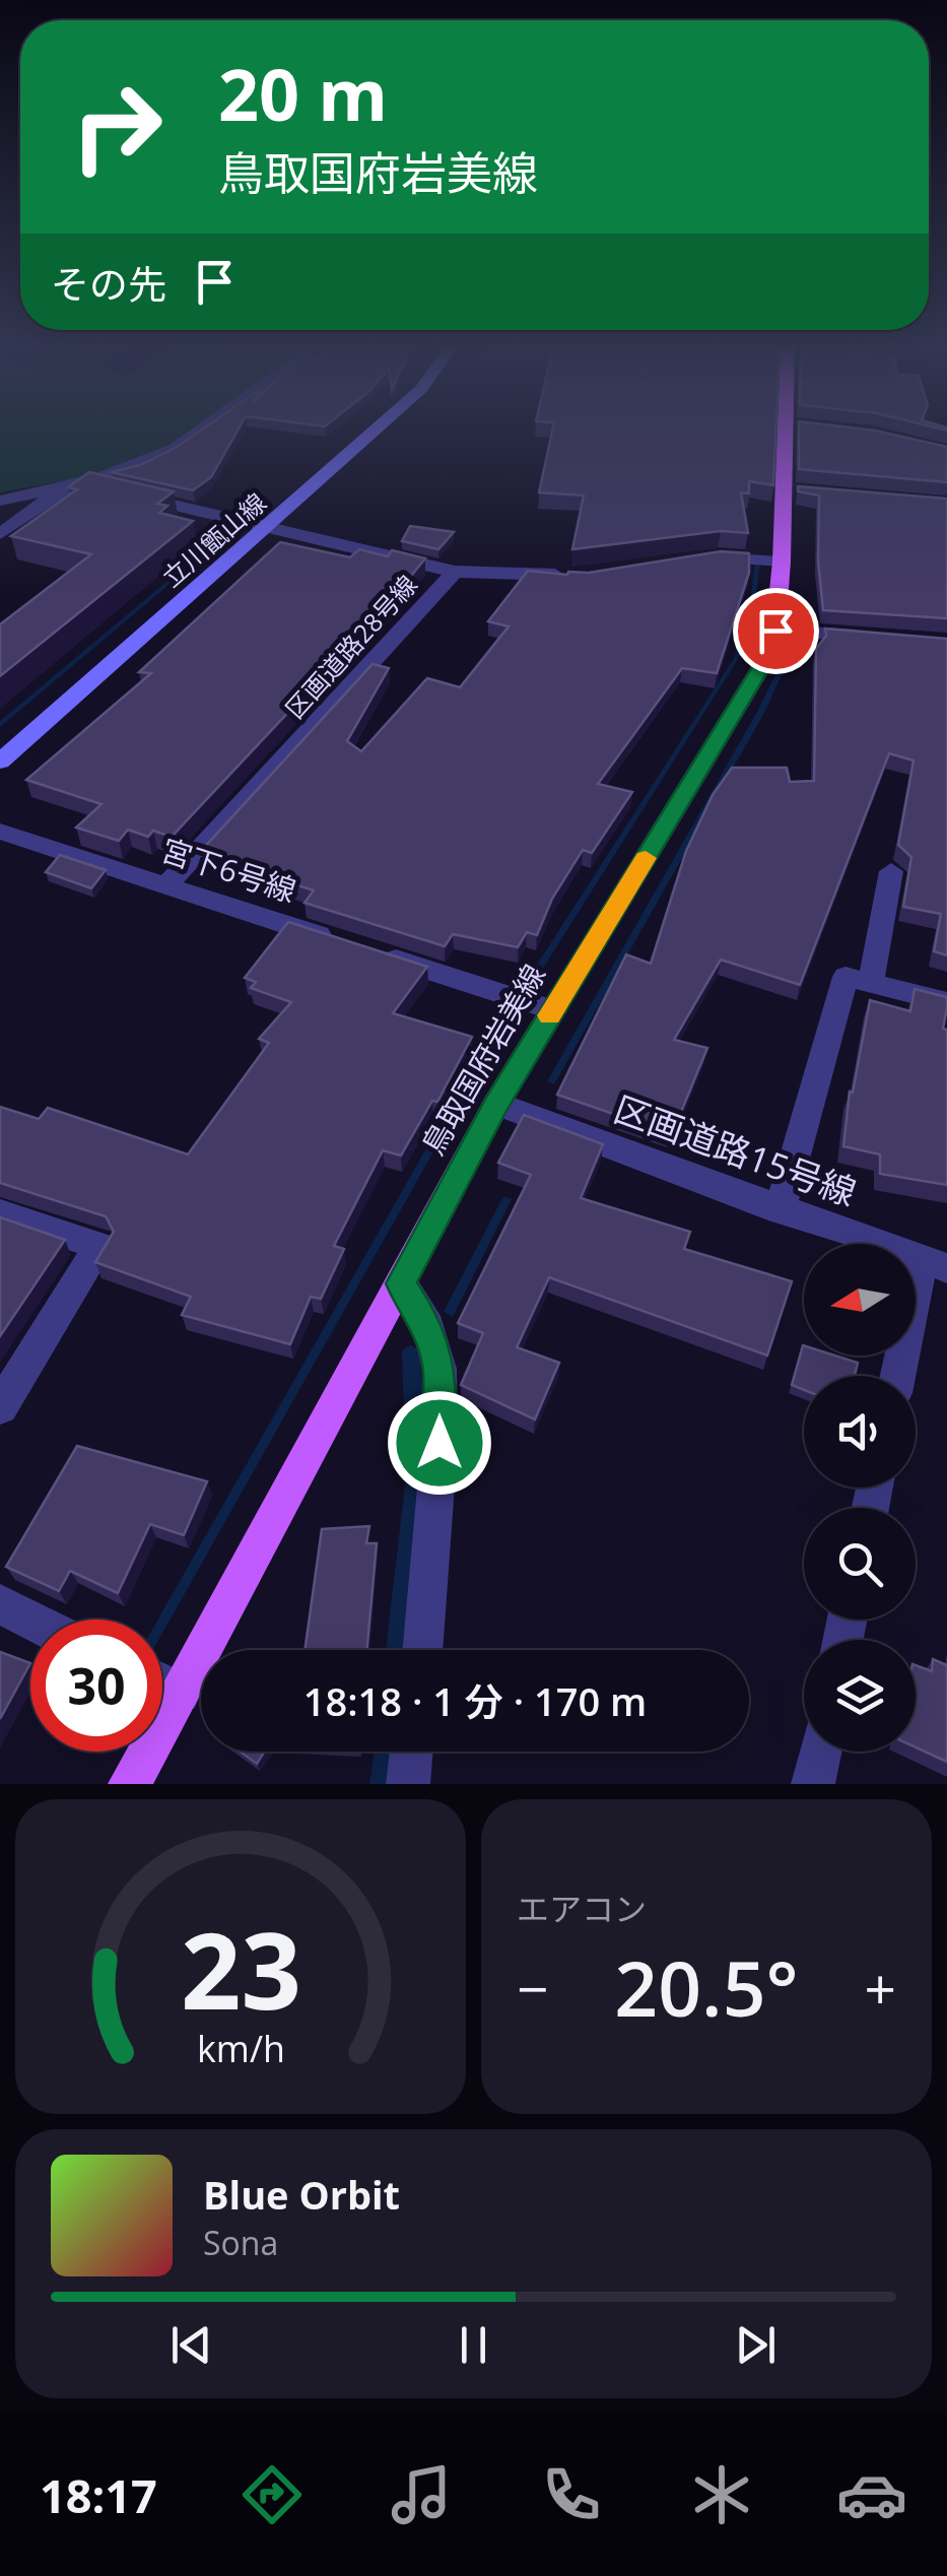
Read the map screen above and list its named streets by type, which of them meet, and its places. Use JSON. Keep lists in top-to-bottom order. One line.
{"streets":{"main road":["鳥取国府岩美線"],"street":["立川甑山線","区画道路28号線","宮下6号線","区画道路15号線"]},"crossings":[["立川甑山線","区画道路28号線"],["区画道路28号線","宮下6号線"],["鳥取国府岩美線","区画道路15号線"]],"north":"left","page":{"turn":["20 m","鳥取国府岩美線"],"then":"その先","limit":"30","trip":"18:18 · 1 分 · 170 m","tile":"エアコン","heat":["−","20.5°","+"],"song":["Blue Orbit","Sona"],"tabs":"18:17","gauge":["23","km/h"]}}
